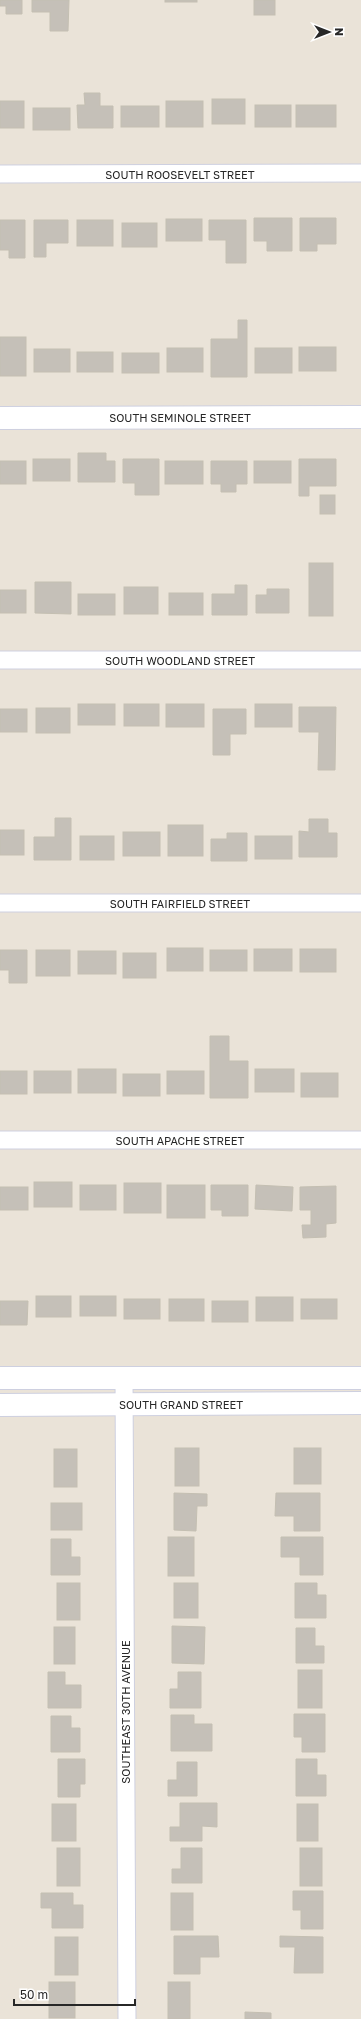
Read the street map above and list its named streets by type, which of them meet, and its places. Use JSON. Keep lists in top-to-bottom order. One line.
{"streets":{"main road":["SOUTH SEMINOLE STREET","SOUTH GRAND STREET"],"street":["SOUTH ROOSEVELT STREET","SOUTH WOODLAND STREET","SOUTH FAIRFIELD STREET","SOUTH APACHE STREET","SOUTHEAST 30TH AVENUE"]},"crossings":[["SOUTH GRAND STREET","SOUTHEAST 30TH AVENUE"]],"scale_bar":"50 m","north":"right"}
